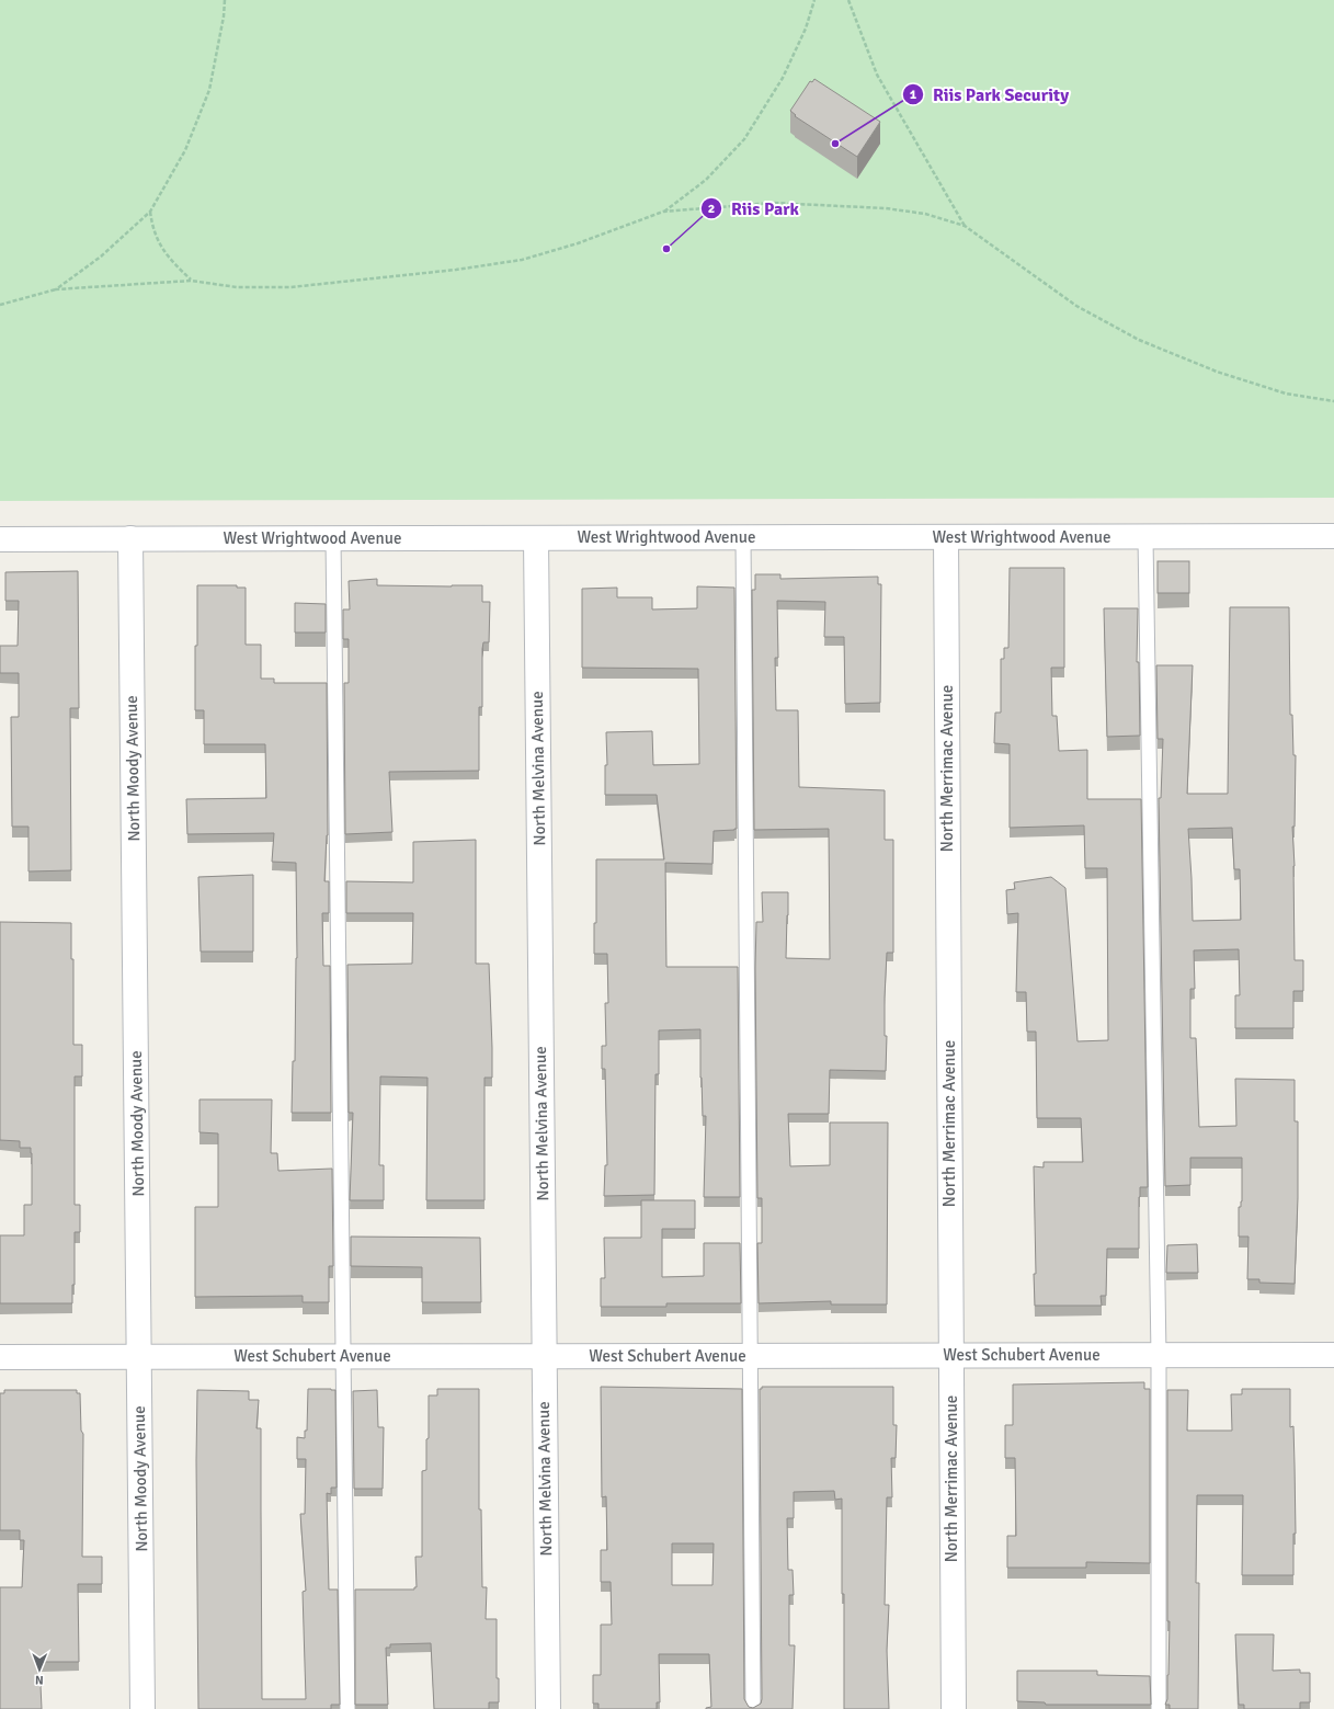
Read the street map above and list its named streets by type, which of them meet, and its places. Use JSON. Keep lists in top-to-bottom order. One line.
{"streets":{"street":["West Wrightwood Avenue","North Moody Avenue","North Melvina Avenue","North Merrimac Avenue","West Schubert Avenue"]},"crossings":[["West Wrightwood Avenue","North Moody Avenue"],["West Wrightwood Avenue","North Melvina Avenue"],["West Wrightwood Avenue","North Merrimac Avenue"],["North Moody Avenue","West Schubert Avenue"],["North Melvina Avenue","West Schubert Avenue"],["North Merrimac Avenue","West Schubert Avenue"]],"places":["Riis Park Security","Riis Park"],"north":"bottom"}
